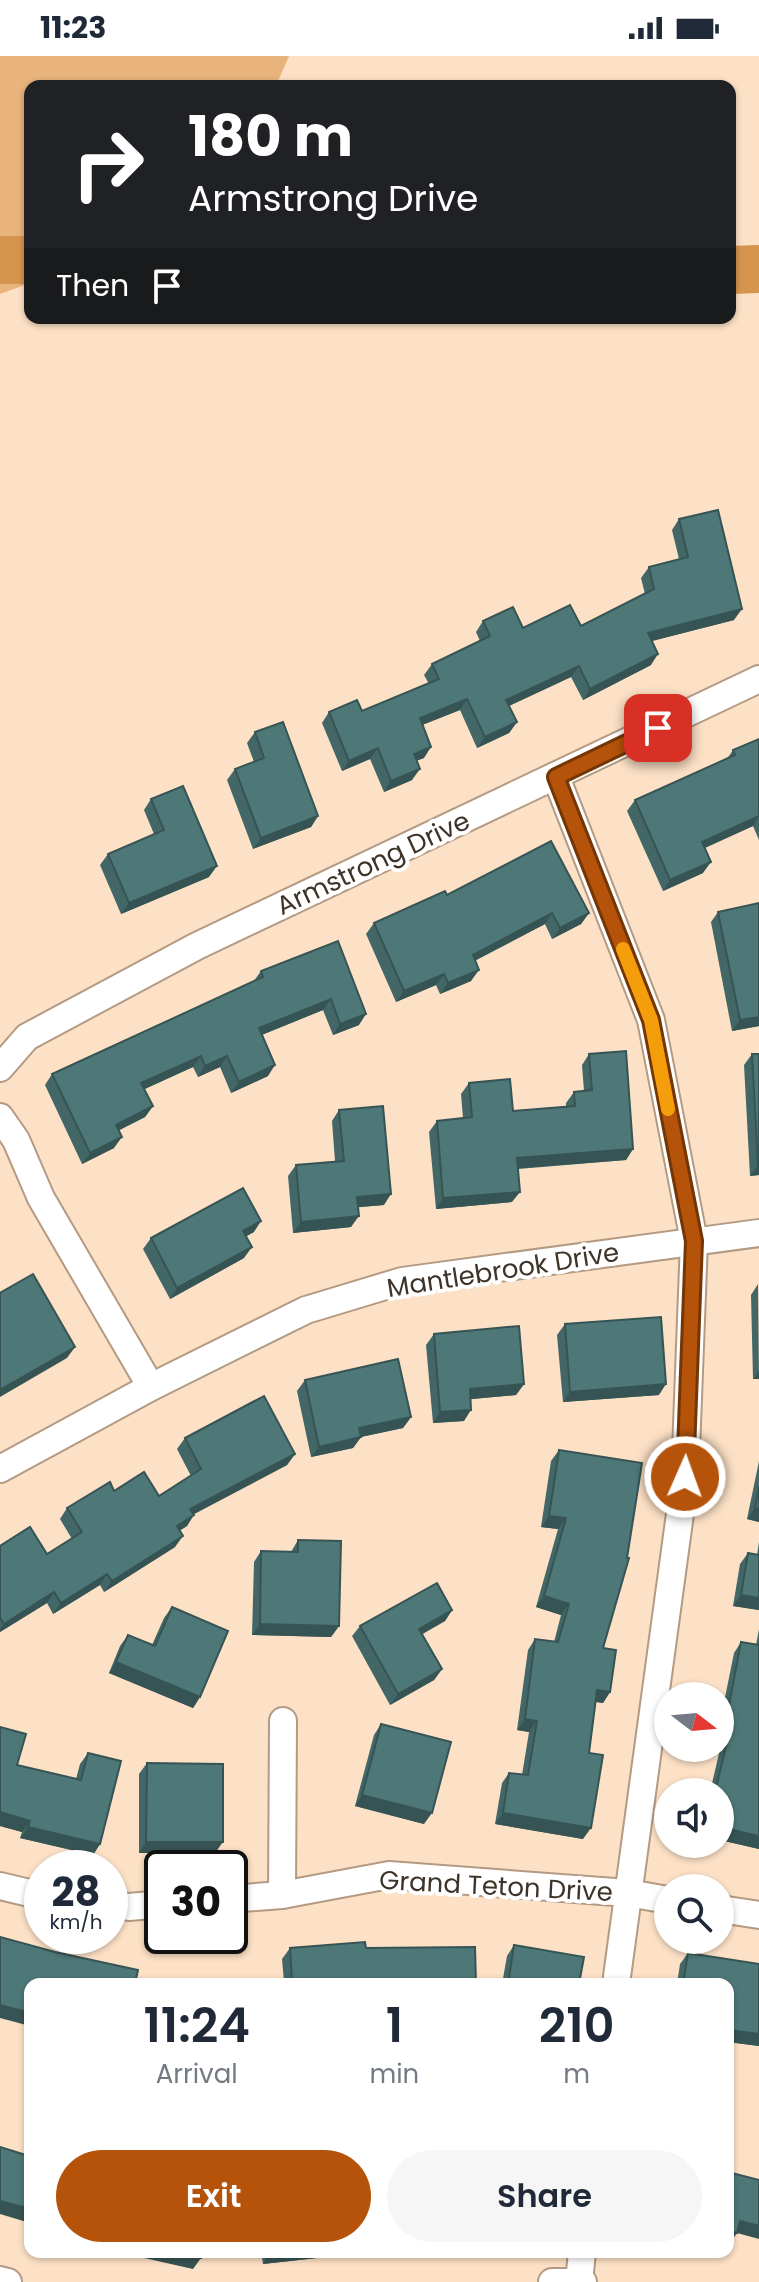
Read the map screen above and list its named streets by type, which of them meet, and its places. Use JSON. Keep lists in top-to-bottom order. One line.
{"streets":{"street":["Armstrong Drive","Mantlebrook Drive","Grand Teton Drive"]},"north":"right","page":{"status":"11:23","turn":["180 m","Armstrong Drive"],"then":"Then","speed":"28 km/h","limit":"30","eta":["11:24","Arrival","1","min","210","m"],"buttons":["Exit","Share"]}}
